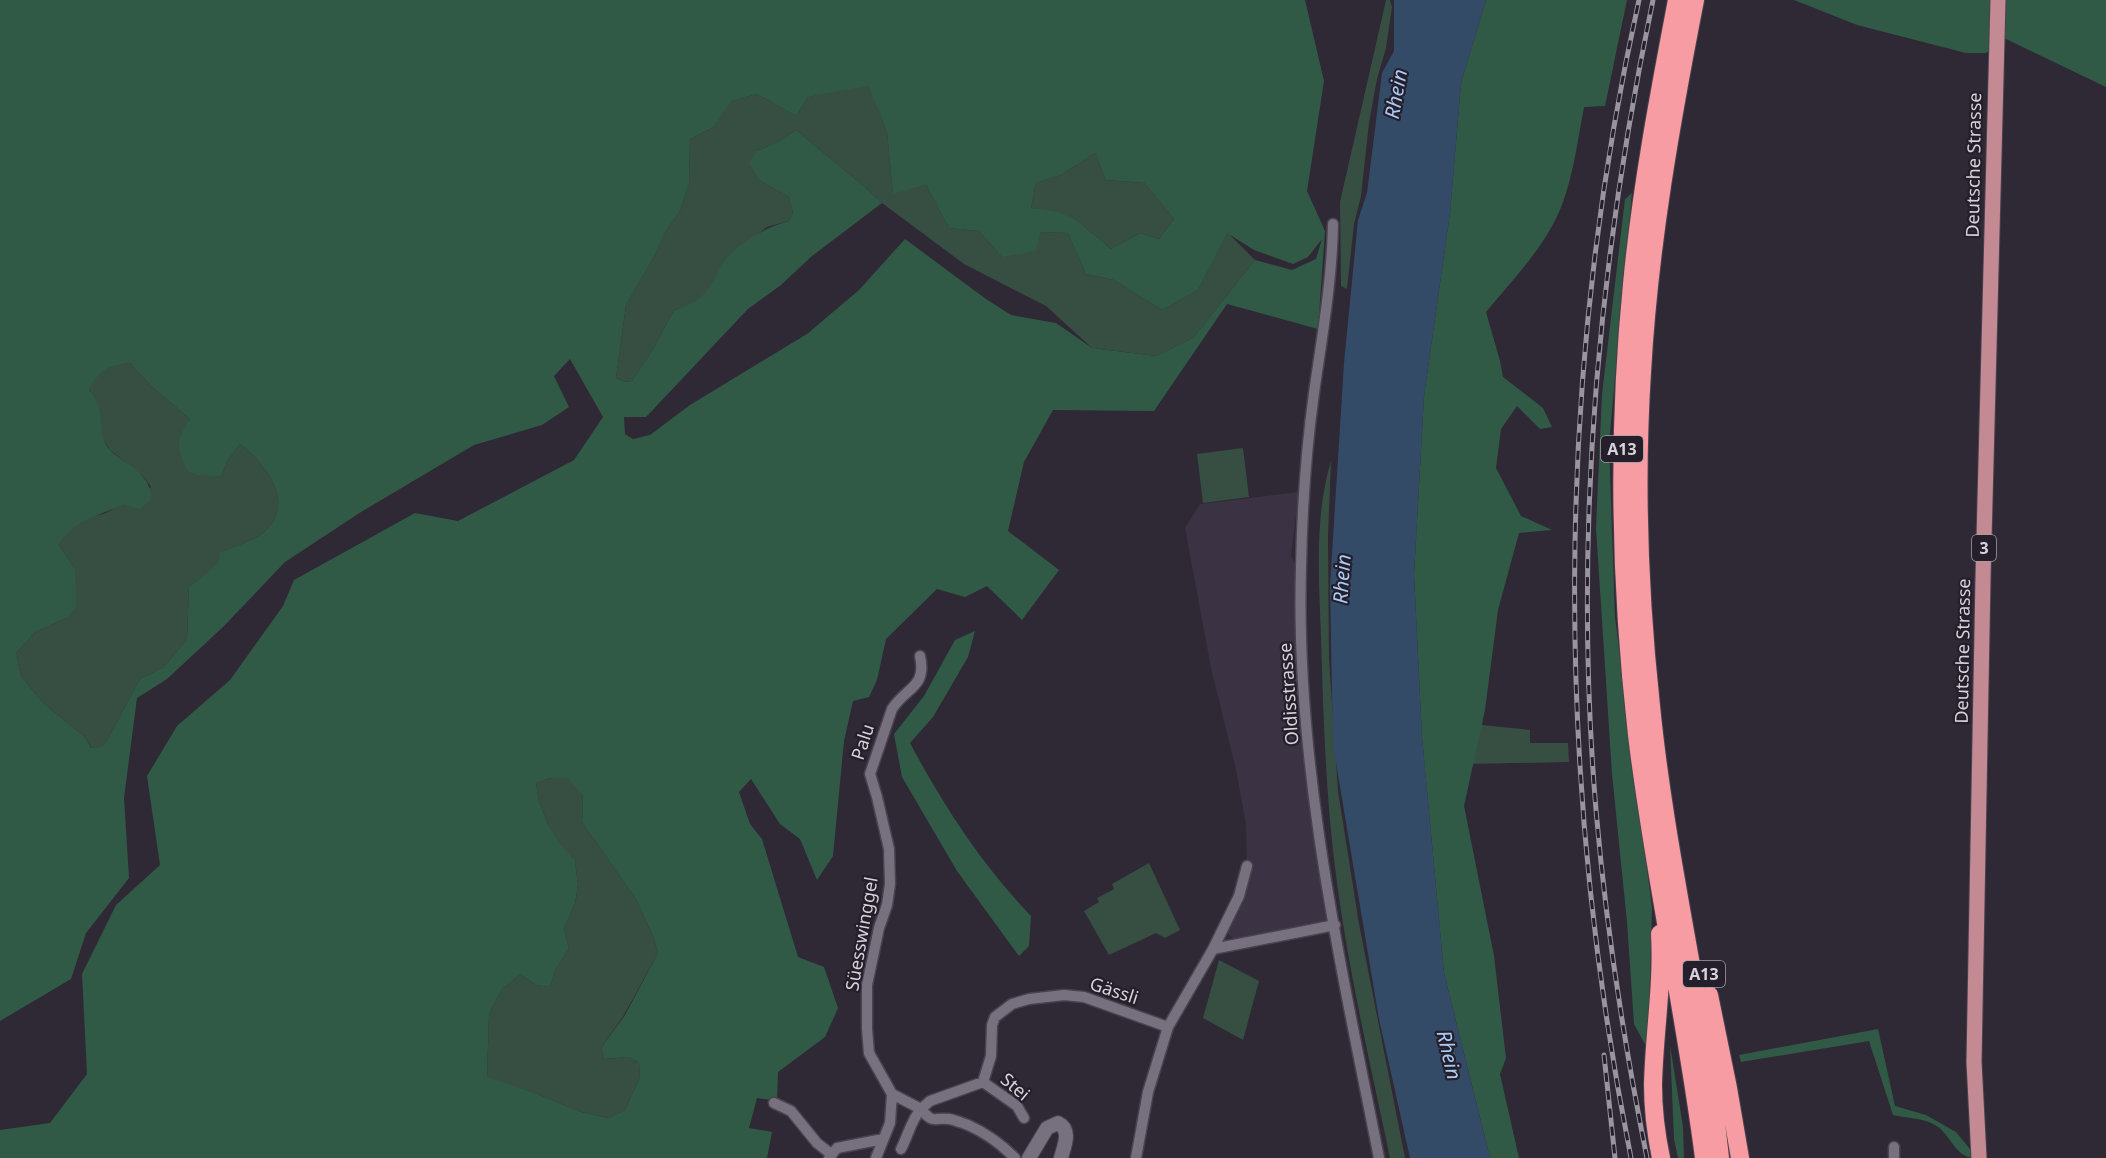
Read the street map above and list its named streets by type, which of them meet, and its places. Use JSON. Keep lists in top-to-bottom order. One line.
{"streets":{"highway":["A13"],"main road":["Deutsche Strasse","3"],"street":["Oldisstrasse","Palu","Süesswinggel","Gässli","Stei"]},"crossings":[["Palu","Süesswinggel"],["Gässli","Stei"]],"water":["Rhein"]}
